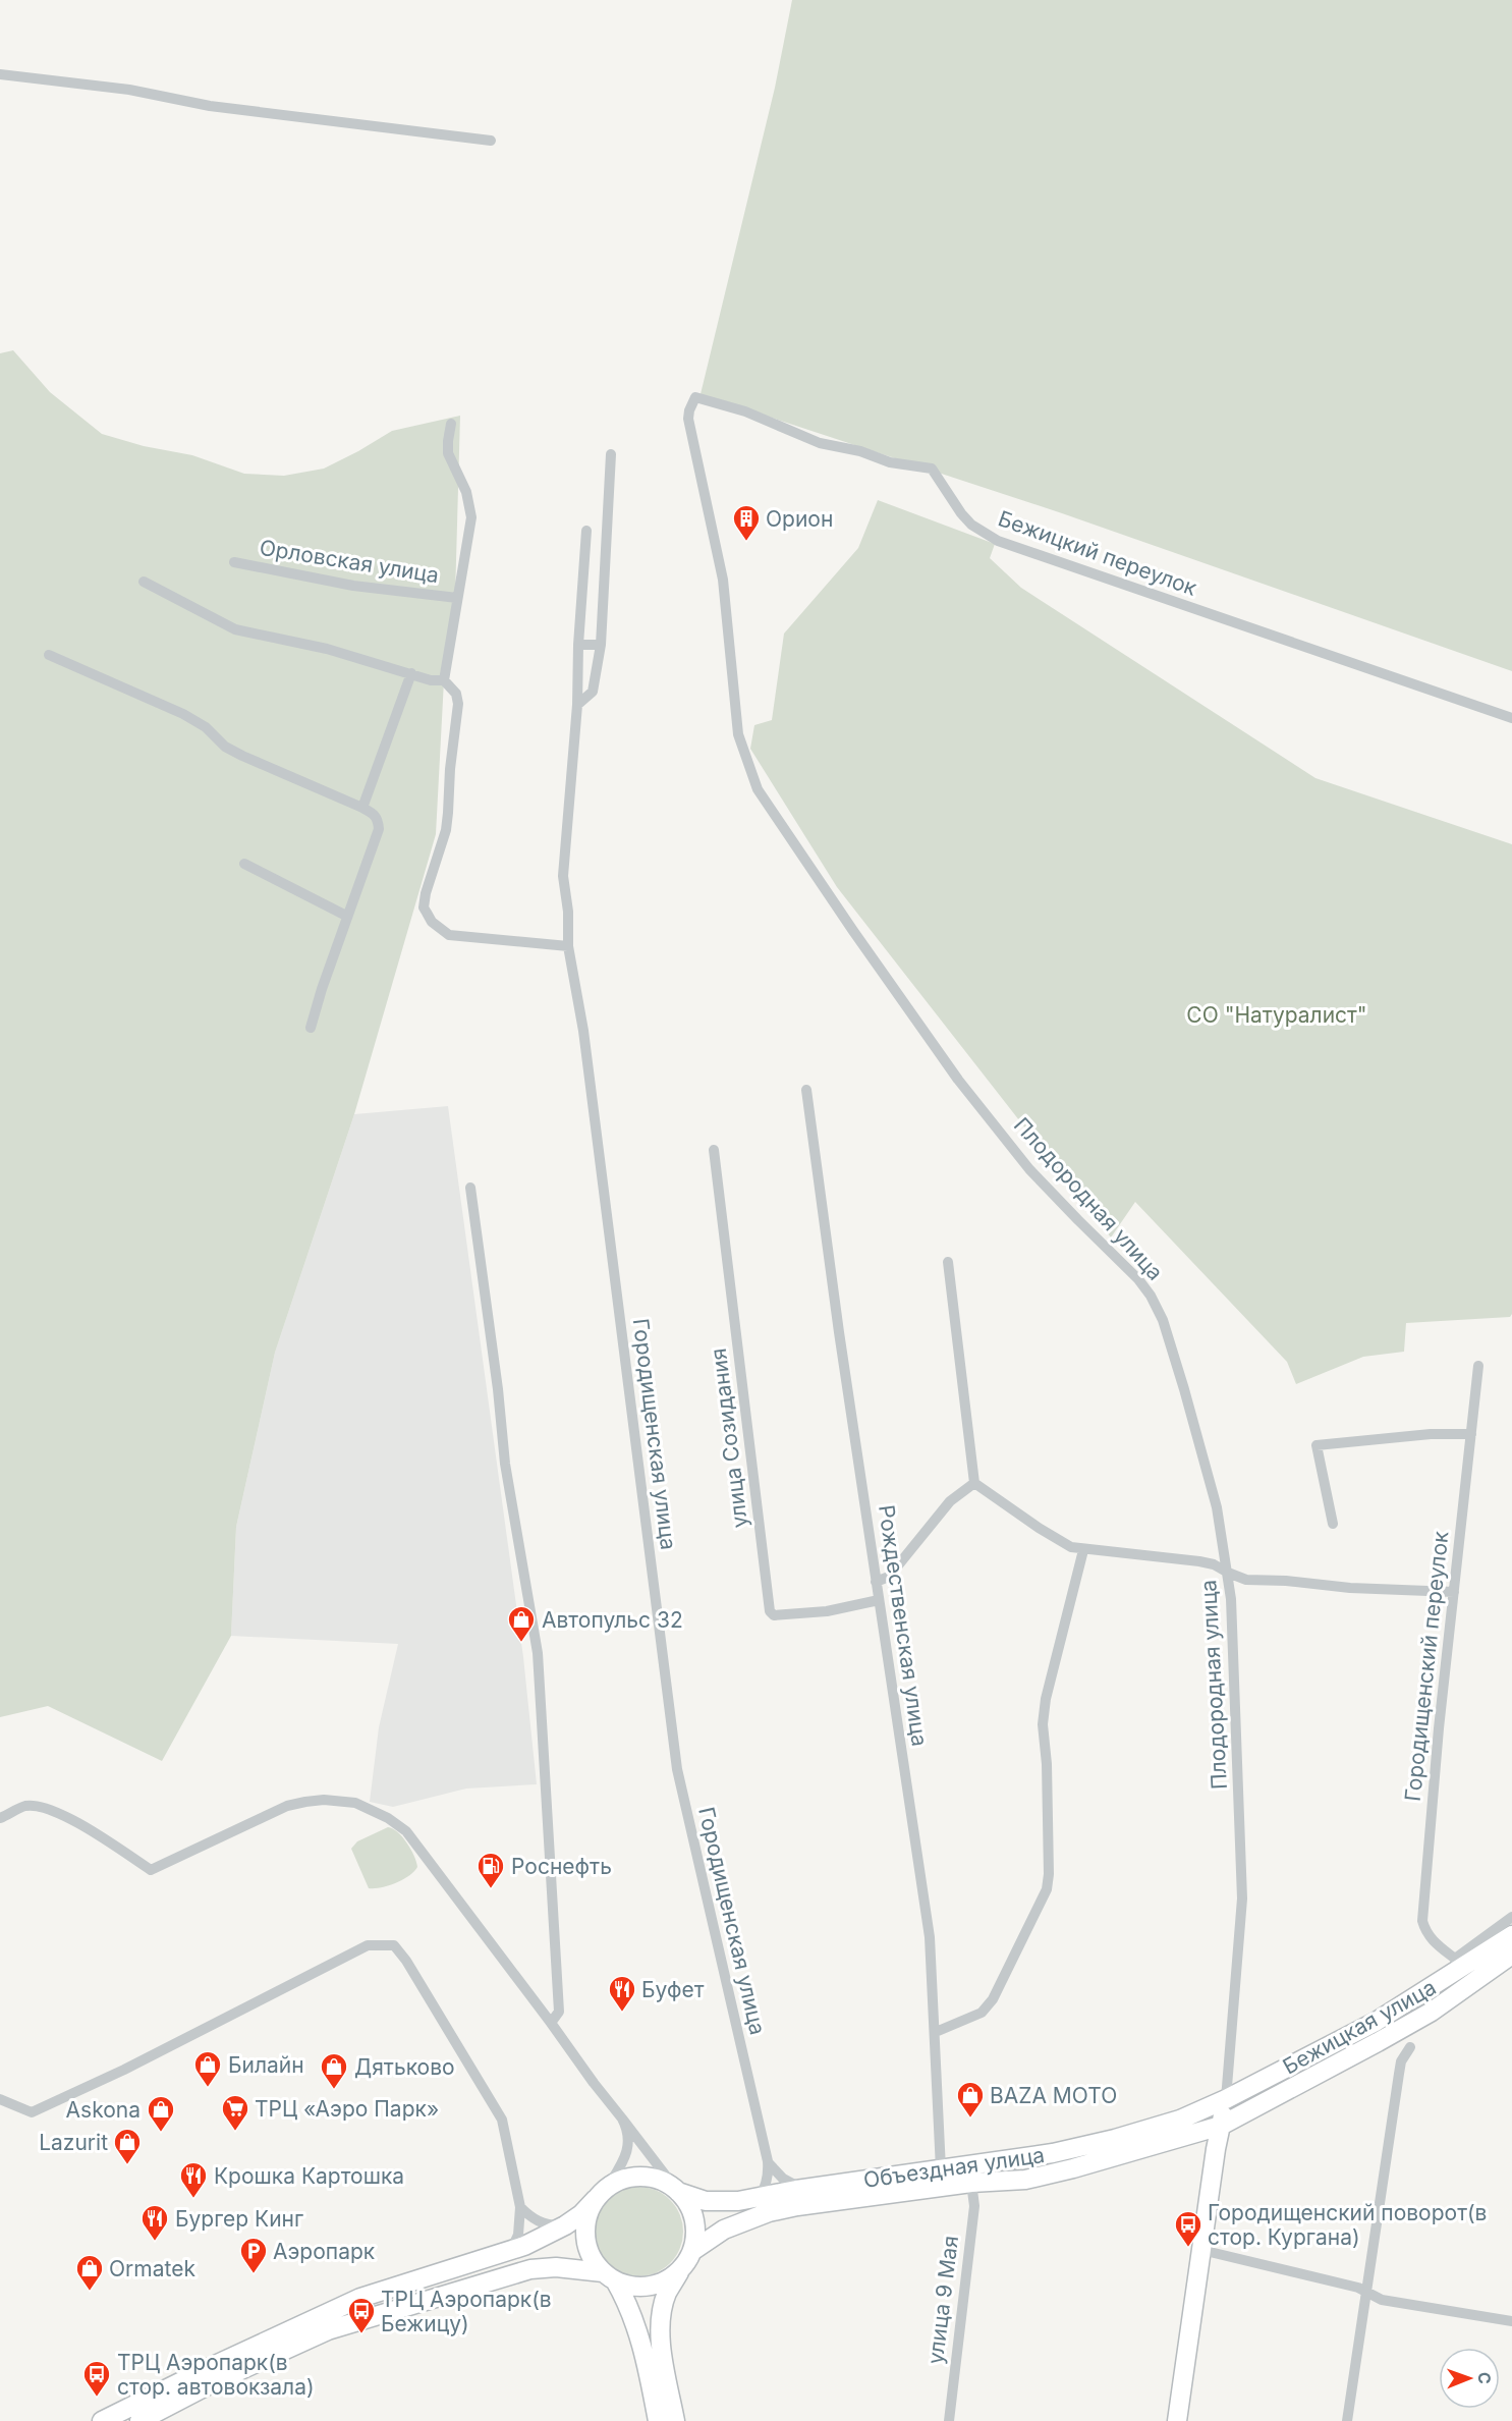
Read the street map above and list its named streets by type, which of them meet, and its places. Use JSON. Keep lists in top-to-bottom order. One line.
{"streets":{"main road":["Бежицкая улица","Объездная улица"],"street":["Бежицкий переулок","Орловская улица","Плодородная улица","Городищенская улица","улица Созидания","Рождественская улица","Городищенский переулок","улица 9 Мая"]},"crossings":[["Бежицкий переулок","Плодородная улица"],["Плодородная улица","Бежицкая улица"],["Плодородная улица","Объездная улица"],["улица Созидания","Рождественская улица"],["Рождественская улица","Объездная улица"],["Бежицкая улица","Объездная улица"],["Объездная улица","улица 9 Мая"]],"parks":["СО \"Натуралист\""],"places":{"building":["Орион"],"shop":["Автопульс 32","Билайн","Дятьково","BAZA MOTO","Askona","Lazurit","Ormatek"],"fuel station":["Роснефть"],"restaurant":["Буфет","Крошка Картошка","Бургер Кинг"],"supermarket":["ТРЦ «Аэро Парк»"],"bus stop":["Городищенский поворот(в стор. Кургана)","ТРЦ Аэропарк(в Бежицу)","ТРЦ Аэропарк(в стор. автовокзала)"],"parking":["Аэропарк"]},"north":"right"}
